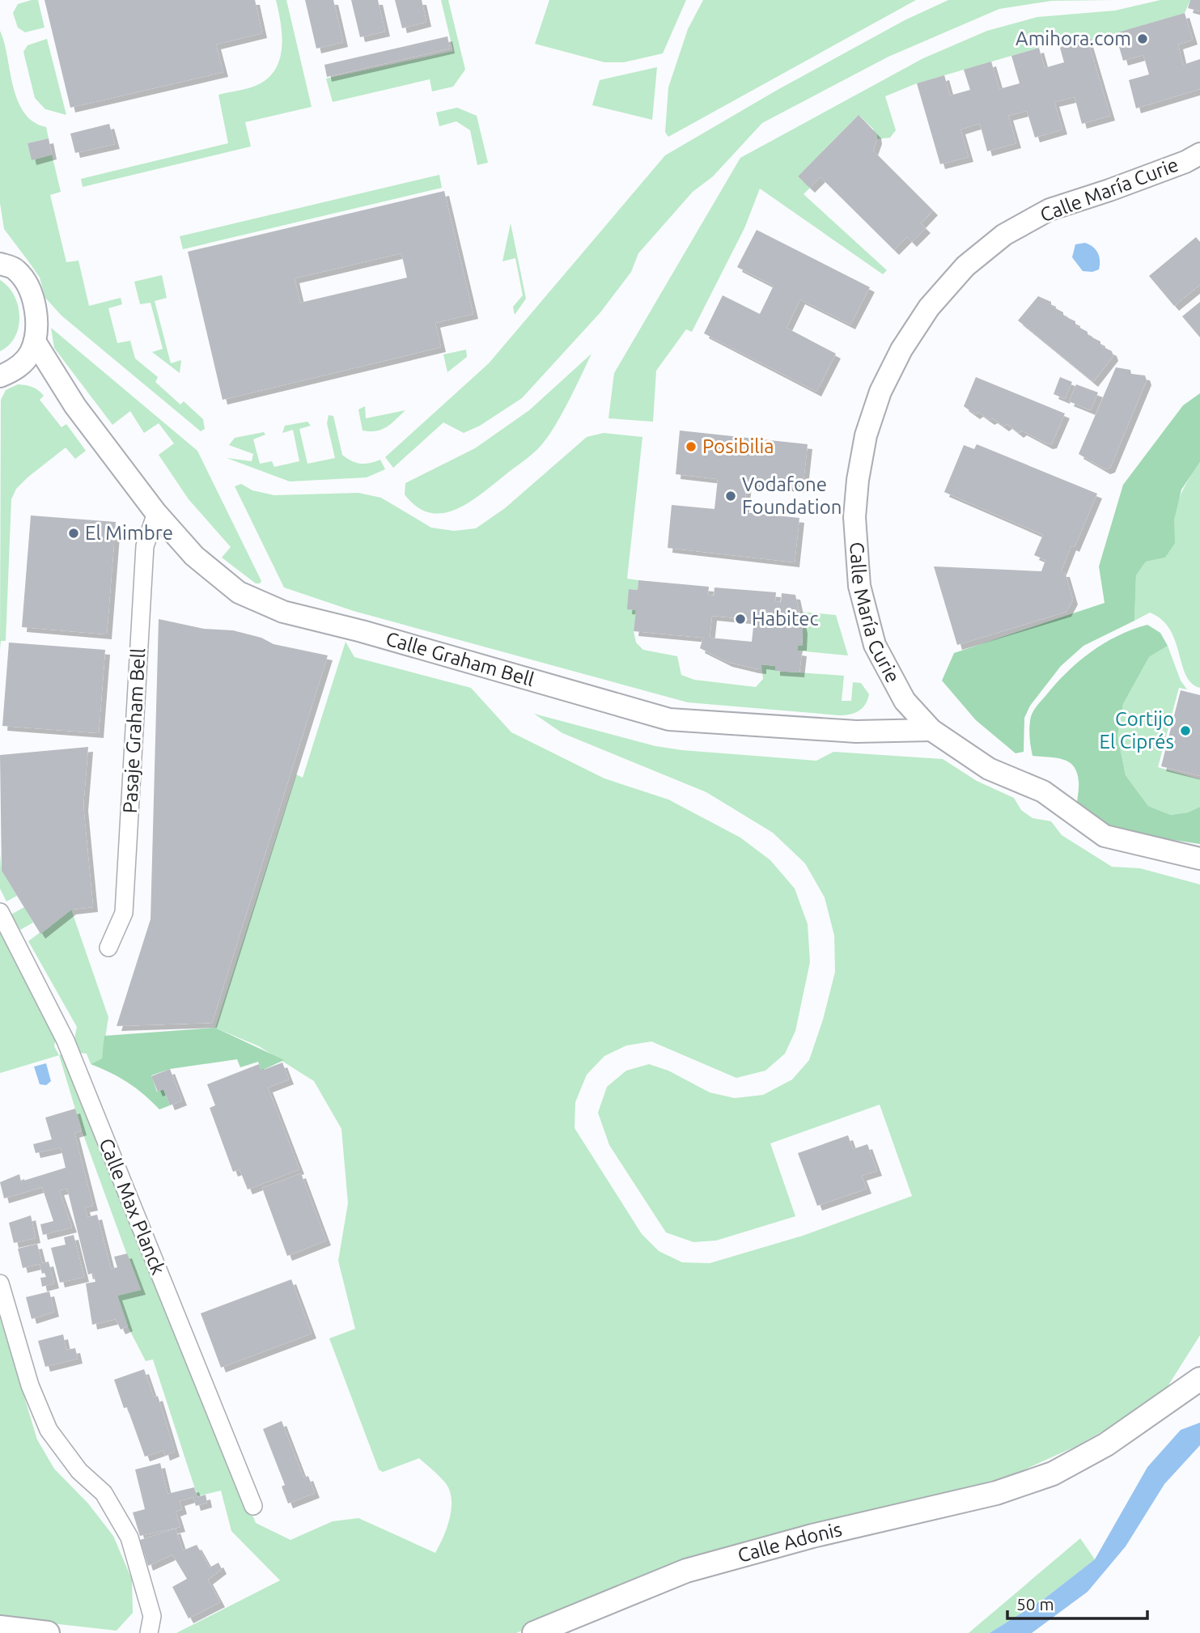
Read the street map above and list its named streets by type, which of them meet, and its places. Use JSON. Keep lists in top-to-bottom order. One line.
{"streets":{"main road":["Calle Adonis"],"street":["Calle María Curie","Calle Graham Bell","Pasaje Graham Bell","Calle Max Planck"]},"crossings":[["Calle María Curie","Calle Graham Bell"],["Calle Graham Bell","Pasaje Graham Bell"]],"places":["Amihora.com","Posibilia","Vodafone Foundation","El Mimbre","Habitec","Cortijo El Ciprés"],"scale_bar":"50 m"}
